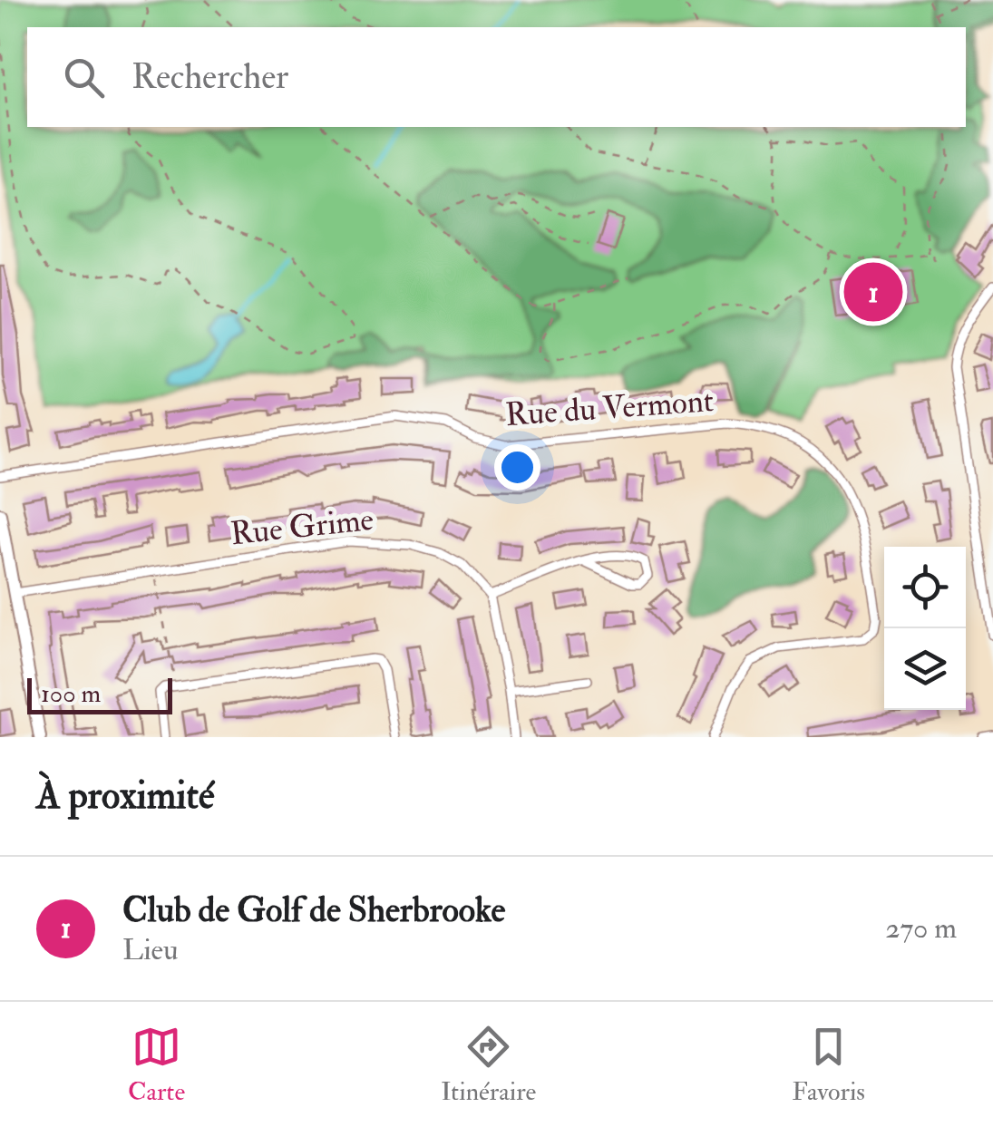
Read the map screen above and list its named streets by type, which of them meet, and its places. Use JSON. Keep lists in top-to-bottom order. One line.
{"streets":{"street":["Rue du Vermont","Rue Grime"]},"scale_bar":"100 m","page":{"search":"Rechercher","pins":"1","scale":"100 m","heading":"À proximité","list":[{"mark":"1","name":"Club de Golf de Sherbrooke","note":"Lieu","value":"270 m"}],"nav":["Carte","Itinéraire","Favoris"]}}
